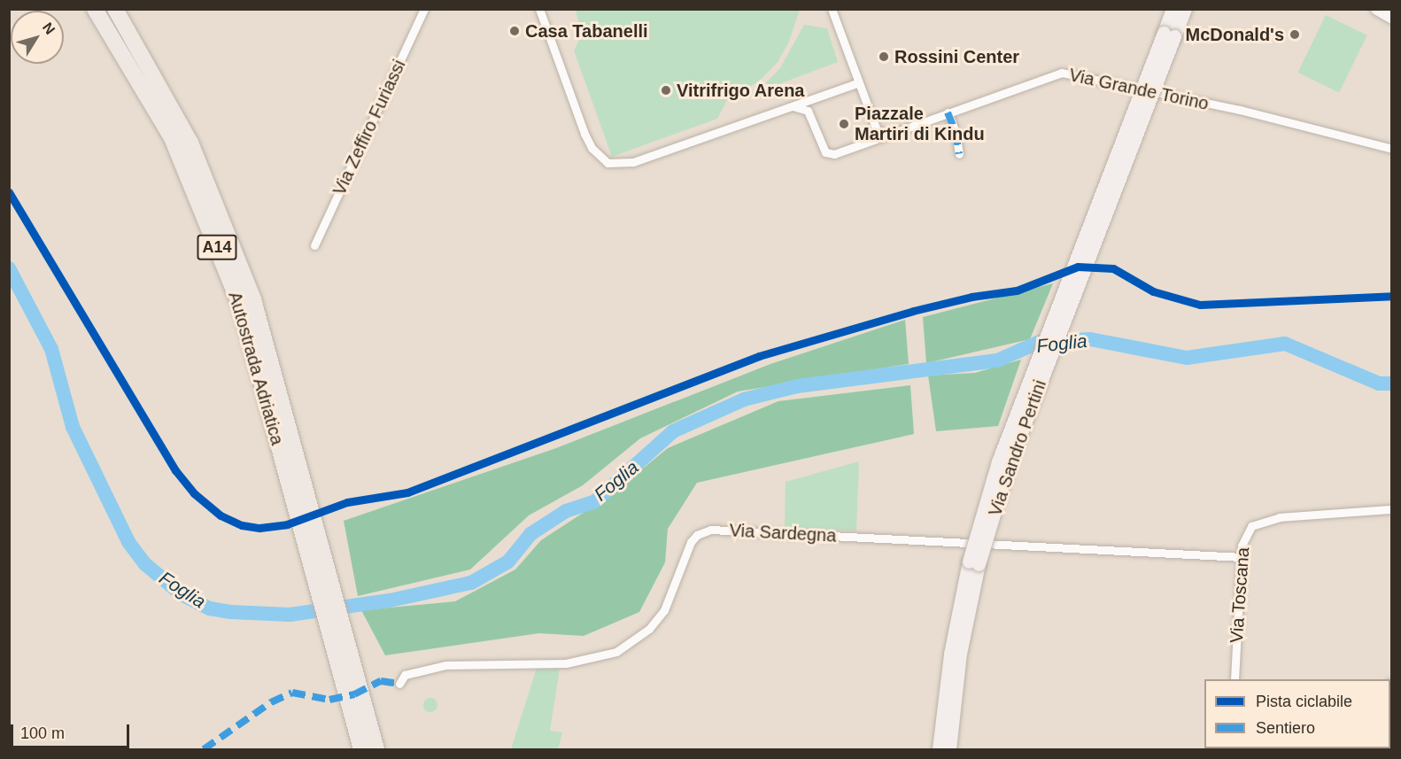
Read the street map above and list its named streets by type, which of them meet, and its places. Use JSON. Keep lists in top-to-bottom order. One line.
{"streets":{"highway":["A14","Autostrada Adriatica"],"main road":["Via Sandro Pertini"],"street":["Via Grande Torino","Via Zeffiro Furiassi","Via Sardegna","Via Toscana"]},"crossings":[["Via Sardegna","Via Toscana"]],"water":["Foglia"],"places":["Casa Tabanelli","McDonald's","Rossini Center","Vitrifrigo Arena","Piazzale Martiri di Kindu"],"legend":["Pista ciclabile","Sentiero"],"scale_bar":"100 m","north":"top right"}
